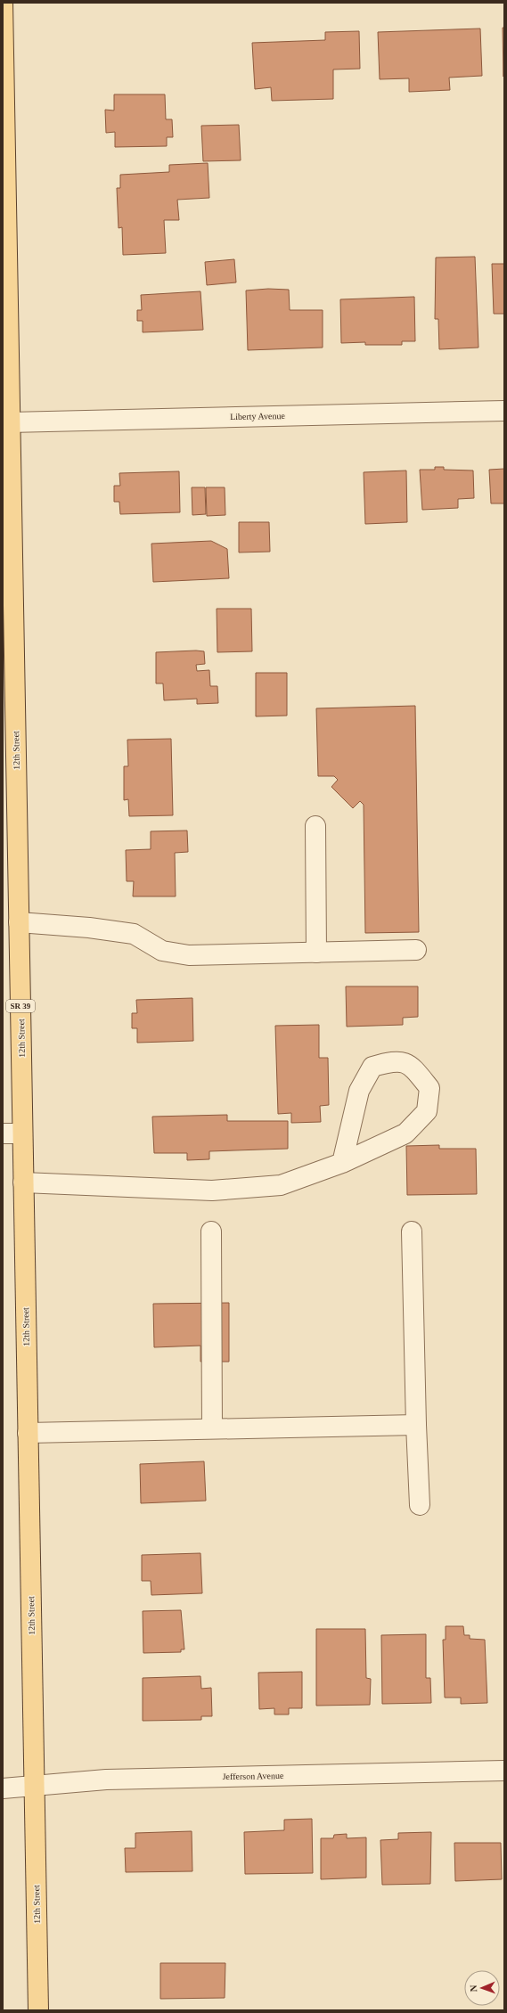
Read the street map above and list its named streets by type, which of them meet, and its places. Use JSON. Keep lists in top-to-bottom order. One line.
{"streets":{"main road":["12th Street","SR 39"],"street":["Liberty Avenue","Jefferson Avenue"]},"crossings":[["Liberty Avenue","12th Street"],["12th Street","Jefferson Avenue"]],"north":"left"}
